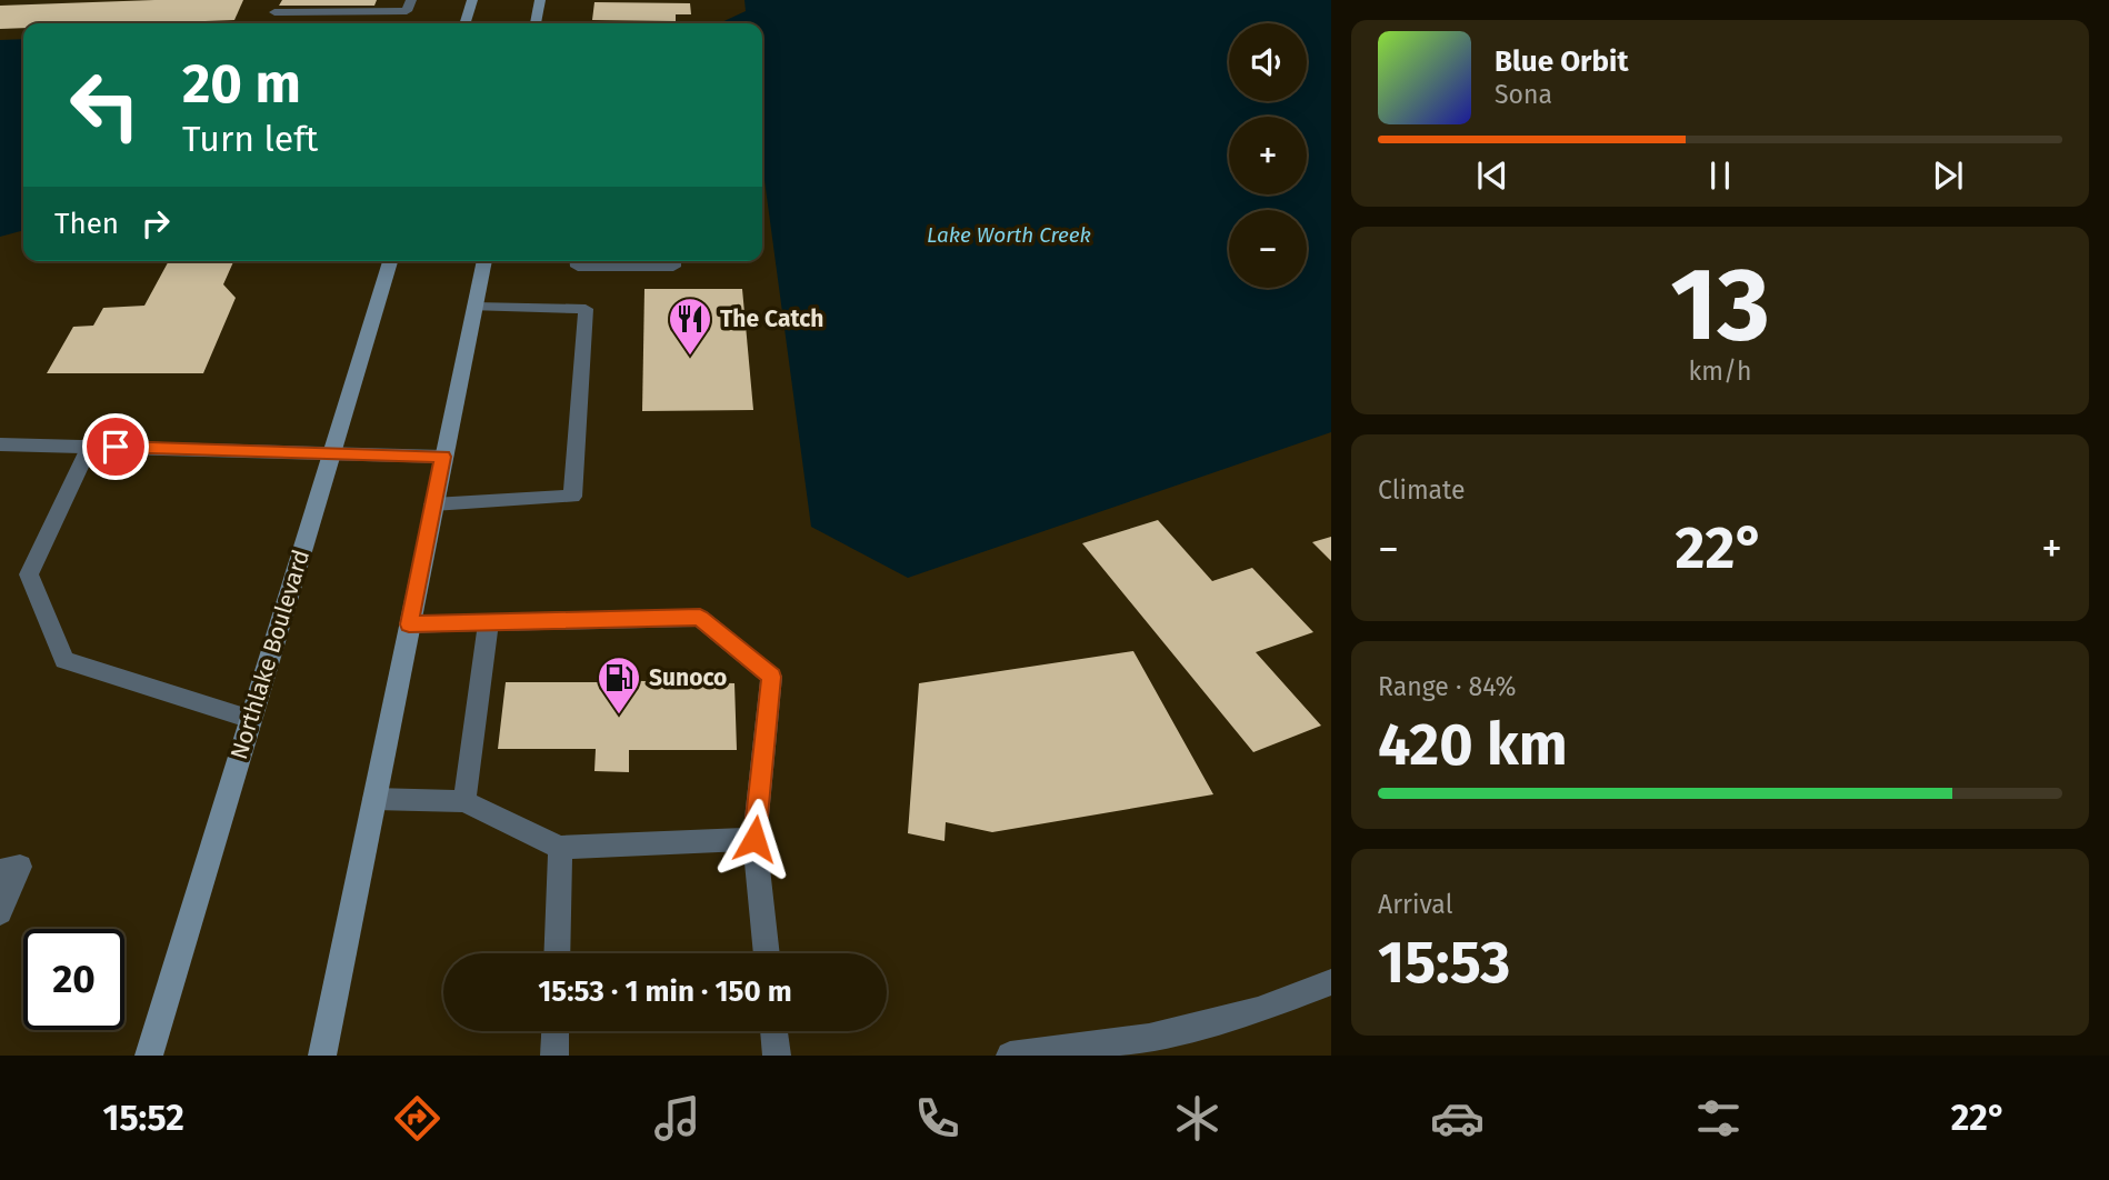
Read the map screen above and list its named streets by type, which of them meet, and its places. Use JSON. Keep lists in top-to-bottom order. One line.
{"streets":{"main road":["Northlake Boulevard"]},"water":["Lake Worth Creek"],"places":{"restaurant":["The Catch"],"fuel station":["Sunoco"]},"page":{"map_buttons":["+","−"],"turn":["20 m","Turn left"],"song":["Blue Orbit","Sona"],"then":"Then","tile":[["13","km/h"],"Climate",["Range · 84%","420 km"],["Arrival","15:53"]],"heat":["−","22°","+"],"limit":"20","trip":"15:53 · 1 min · 150 m","tabs":["15:52","22°"]}}
